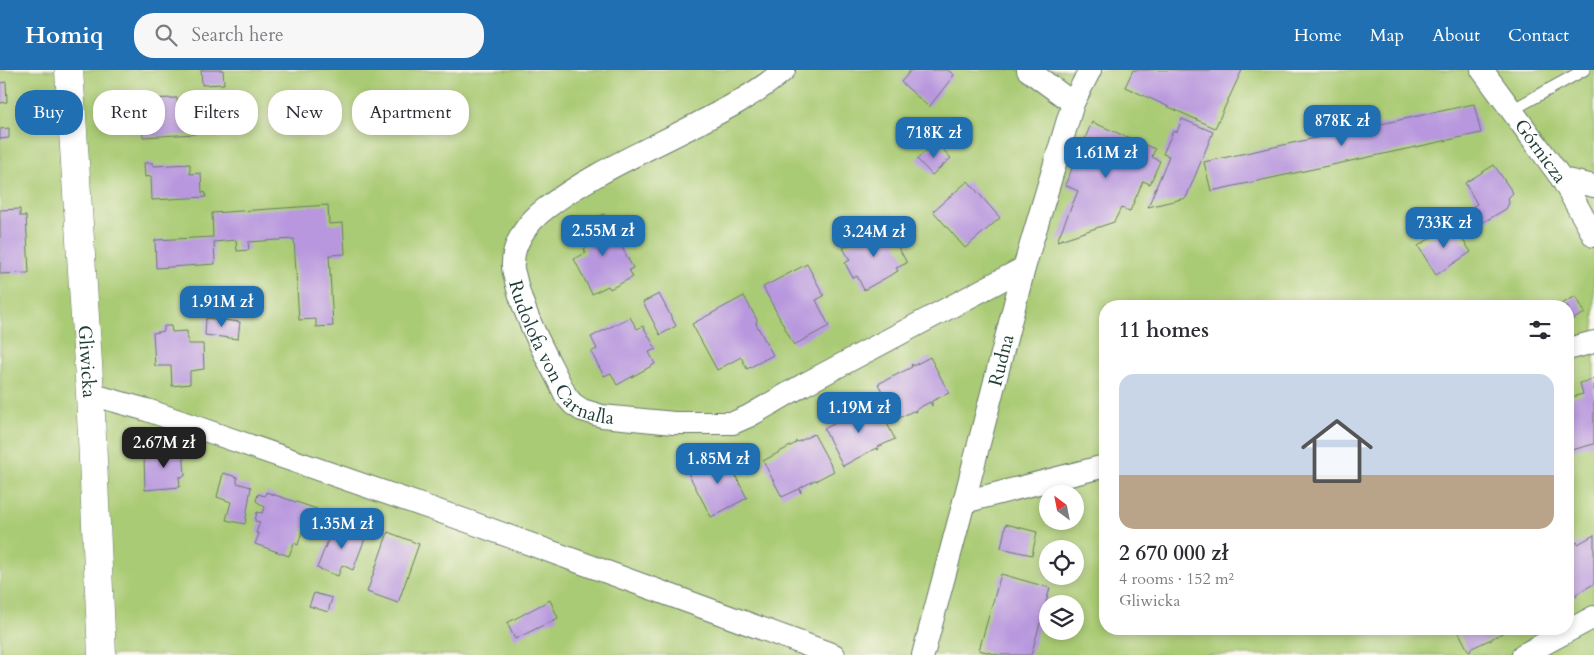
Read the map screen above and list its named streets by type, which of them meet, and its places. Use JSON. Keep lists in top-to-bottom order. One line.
{"streets":{"street":["Górnicza","Rudolofa von Carnalla","Rudna","Gliwicka"]},"crossings":[["Rudolofa von Carnalla","Rudna"]],"north":"top left","page":{"header":"Homiq","search":"Search here","nav":["Home","Map","About","Contact"],"chip":["Buy","Rent","Filters","New","Apartment"],"price":["878K zł","718K zł","1.61M zł","733K zł","2.55M zł","3.24M zł","1.91M zł","1.19M zł","2.67M zł","1.85M zł","1.35M zł"],"heading":"11 homes","list":[{"name":"2 670 000 zł","note":"4 rooms · 152 m² · Gliwicka"}]}}
